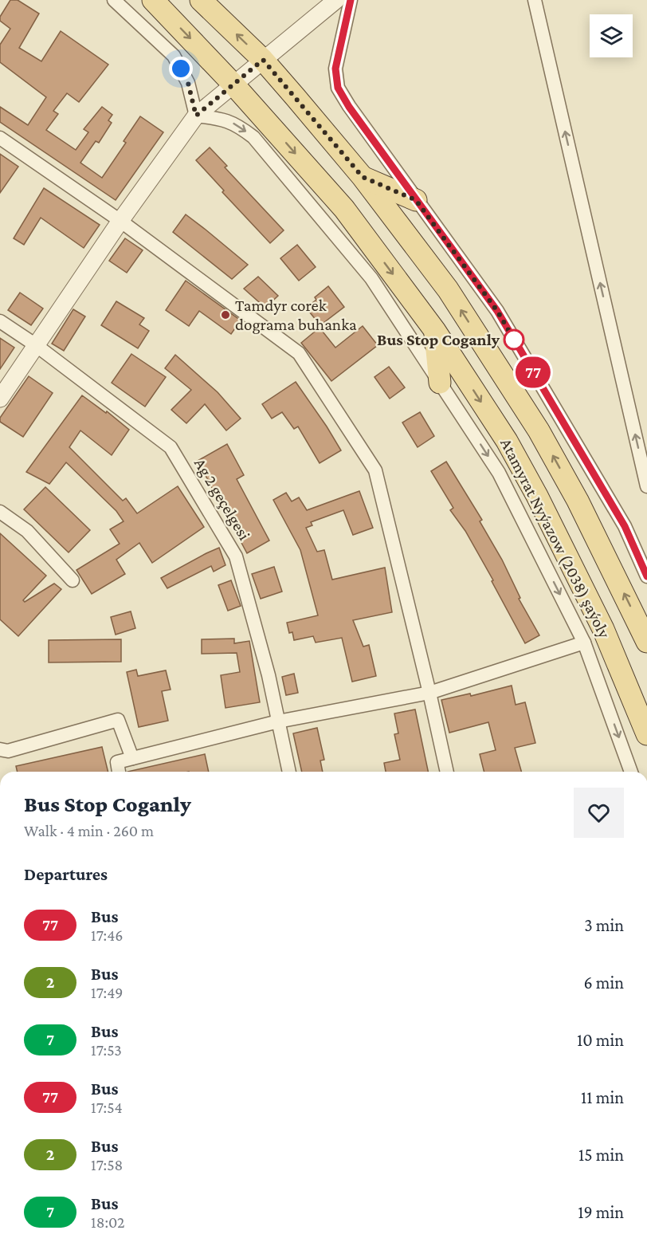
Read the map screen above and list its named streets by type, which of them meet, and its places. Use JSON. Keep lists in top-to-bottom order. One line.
{"streets":{"main road":["Atamyrat Nyýazow (2038) şaýoly"],"street":["Ag 2 geçelgesi"]},"places":["Tamdyr corek dograma buhanka","Bus Stop Coganly"],"lines":["bus line 77"],"page":{"on_map":"77","heading":[["Bus Stop Coganly","Walk · 4 min · 260 m"],"Departures"],"list":[{"mark":"77","name":"Bus","note":"17:46","value":"3 min"},{"mark":"2","name":"Bus","note":"17:49","value":"6 min"},{"mark":"7","name":"Bus","note":"17:53","value":"10 min"},{"mark":"77","name":"Bus","note":"17:54","value":"11 min"},{"mark":"2","name":"Bus","note":"17:58","value":"15 min"},{"mark":"7","name":"Bus","note":"18:02","value":"19 min"}]}}
